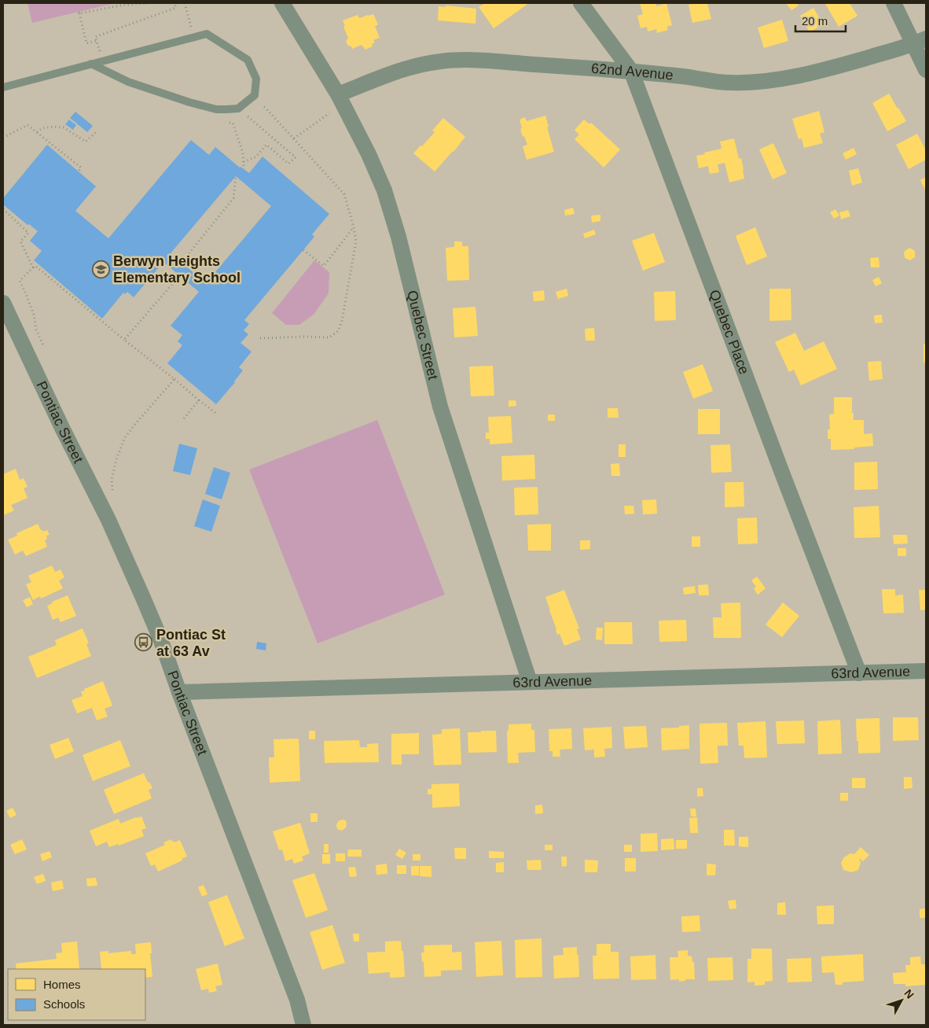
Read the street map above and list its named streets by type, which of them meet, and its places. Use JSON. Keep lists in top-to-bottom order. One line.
{"streets":{"street":["62nd Avenue","Quebec Place","Quebec Street","Pontiac Street","63rd Avenue"]},"crossings":[["62nd Avenue","Quebec Place"],["62nd Avenue","Quebec Street"],["Quebec Place","63rd Avenue"],["Quebec Street","63rd Avenue"],["Pontiac Street","63rd Avenue"]],"places":{"school or university":["Berwyn Heights Elementary School"],"bus stop":["Pontiac St at 63 Av"]},"legend":["Homes","Schools"],"scale_bar":"20 m","north":"top right"}
